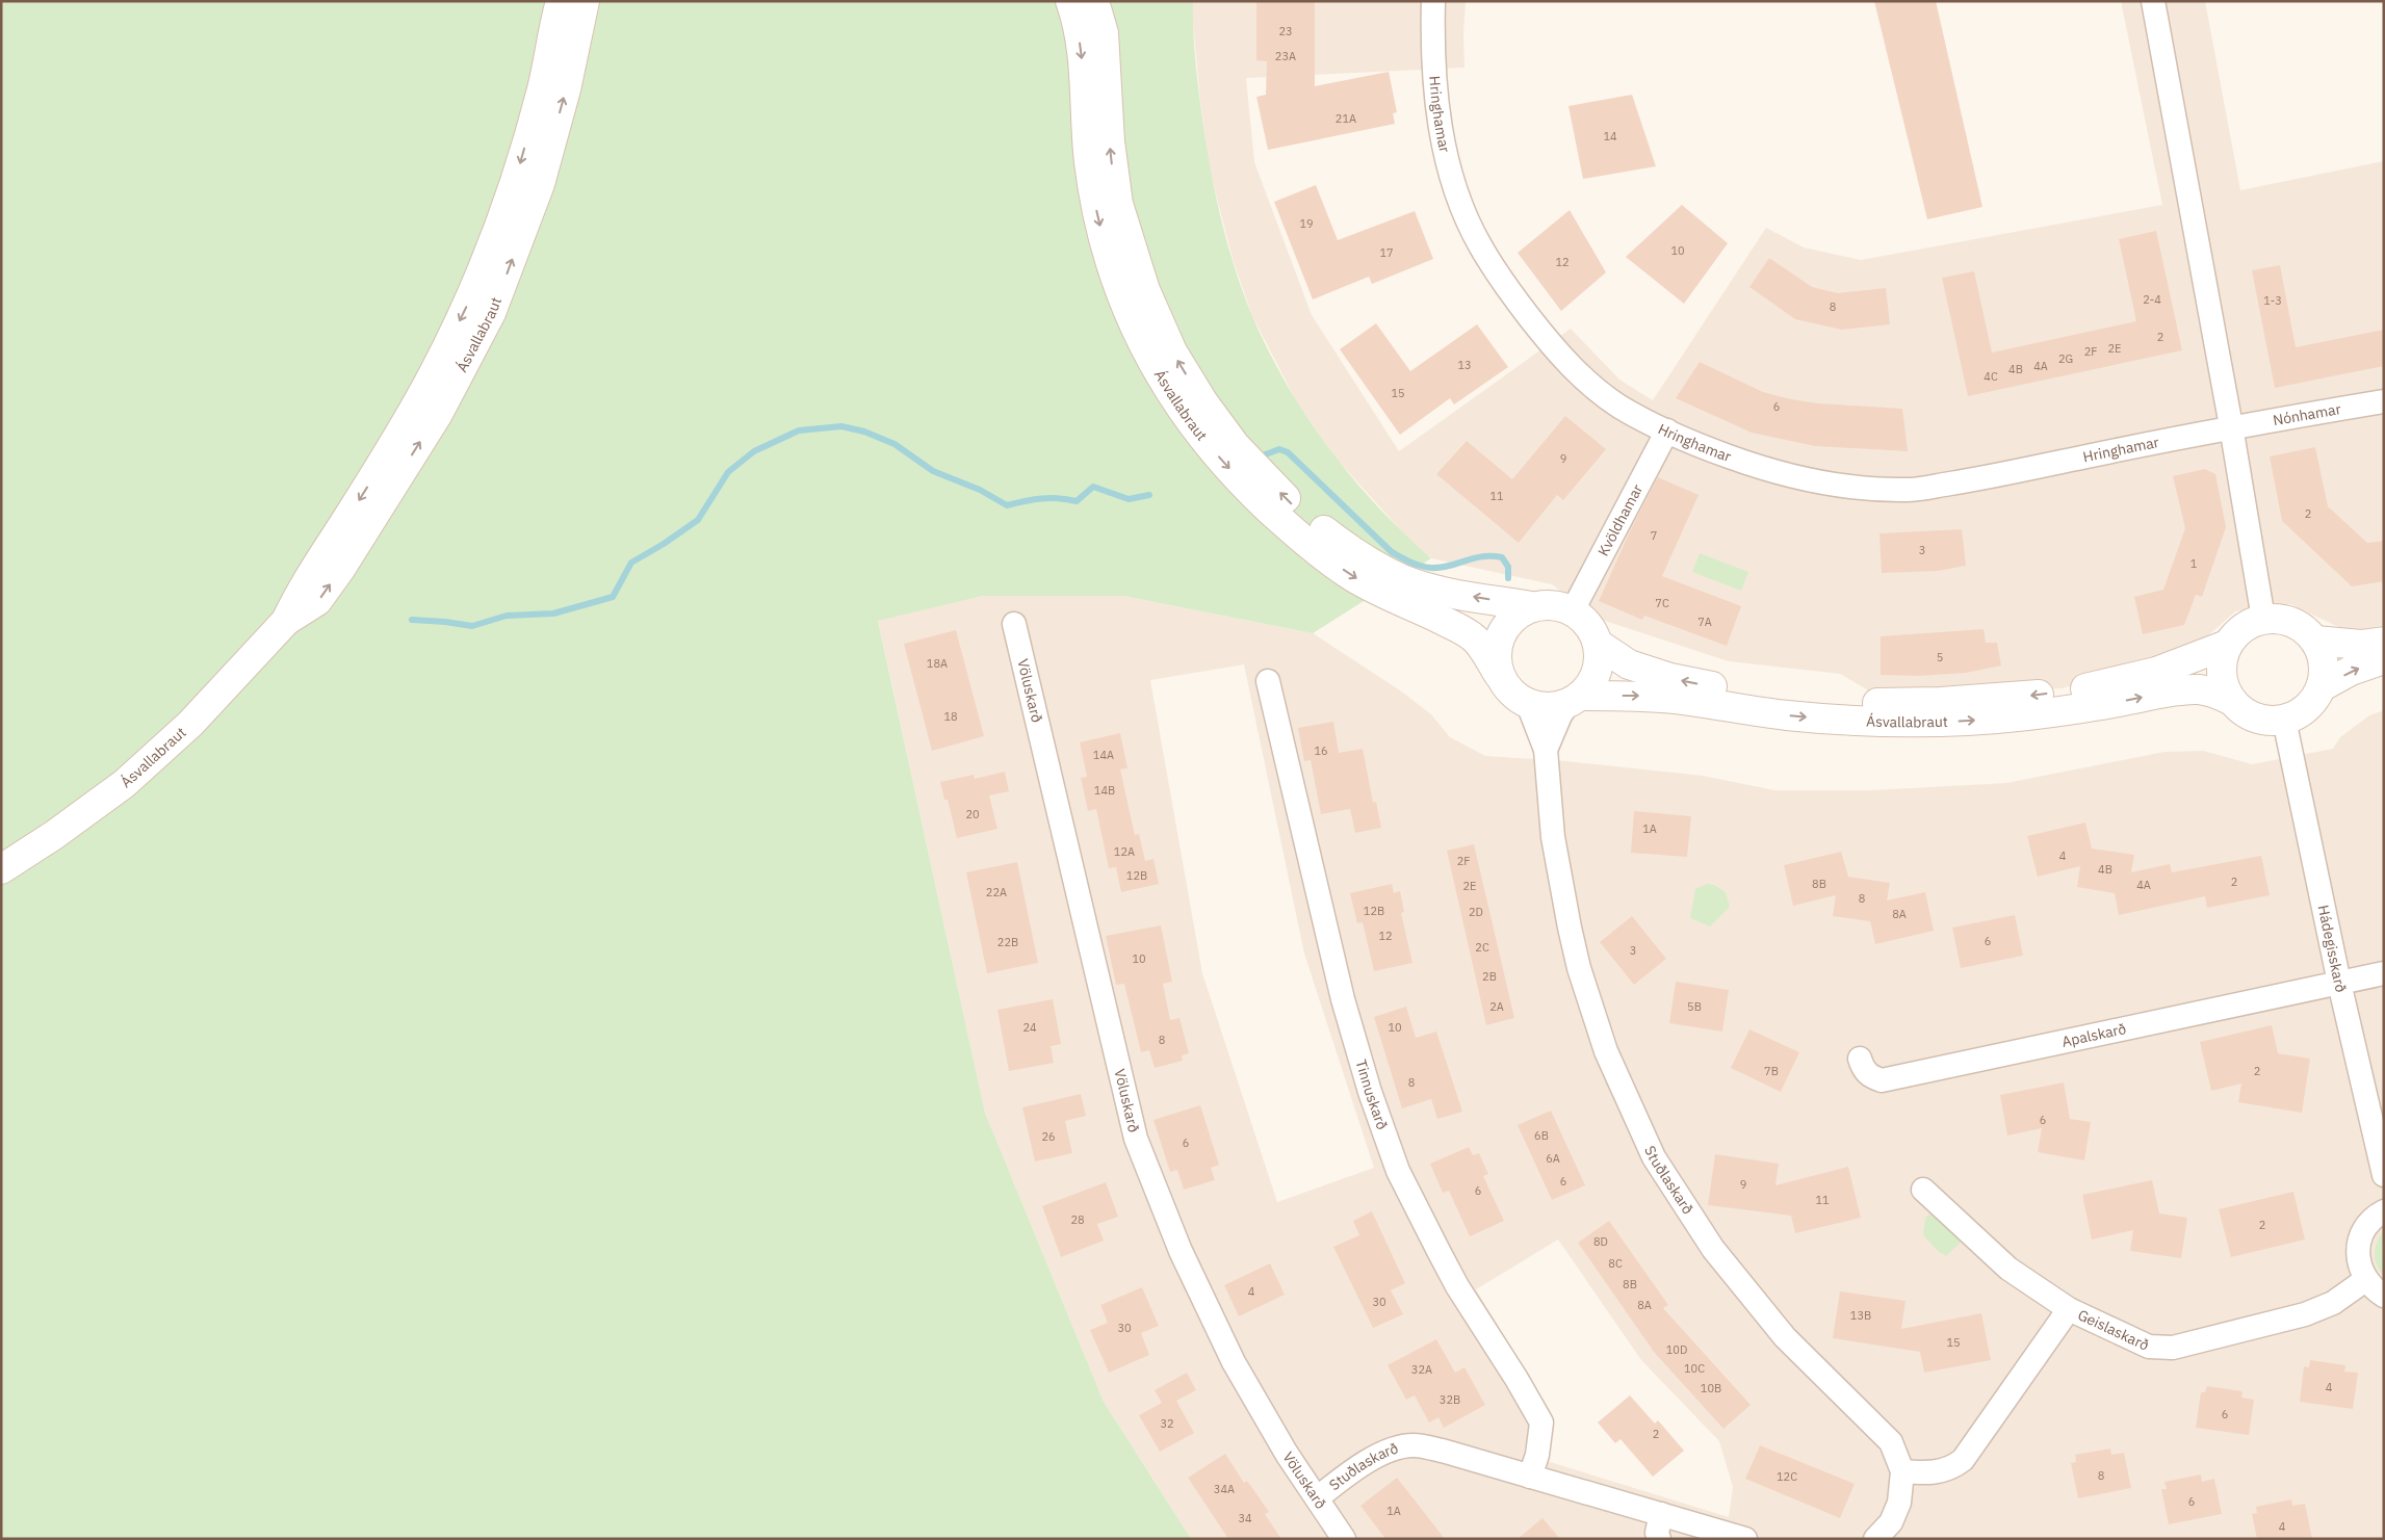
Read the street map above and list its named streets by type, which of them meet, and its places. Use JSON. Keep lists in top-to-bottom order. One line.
{"streets":{"main road":["Ásvallabraut"],"street":["Hringhamar","Nónhamar","Kvöldhamar","Völuskarð","Hádegisskarð","Apalskarð","Tinnuskarð","Stuðlaskarð","Geislaskarð"]},"crossings":[["Hringhamar","Nónhamar"],["Hringhamar","Kvöldhamar"],["Ásvallabraut","Kvöldhamar"],["Ásvallabraut","Hádegisskarð"],["Ásvallabraut","Stuðlaskarð"],["Kvöldhamar","Stuðlaskarð"],["Völuskarð","Stuðlaskarð"],["Hádegisskarð","Apalskarð"],["Tinnuskarð","Stuðlaskarð"]],"house_numbers":["23","23A","21A","14","19","10","17","12","2-4","1-3","8","2","2E","2F","2G","13","4A","4B","4C","15","6","9","11","2","7","3","1","7C","7A","5","18A","18","16","14A","14B","20","1A","12A","4","2F","4B","12B","2","8B","4A","2E","22A","8","12B","2D","8A","12","6","22B","2C","3","10","2B","2A","5B","24","10","8","7B","2","8","6","6B","26","6","6A","6","9","6","11","28","2","8D","8C","8B","4","30","8A","13B","30","15","10D","10C","32A","4","10B","32B","6","32","2","8","12C","34A","6","1A","34","4"]}
